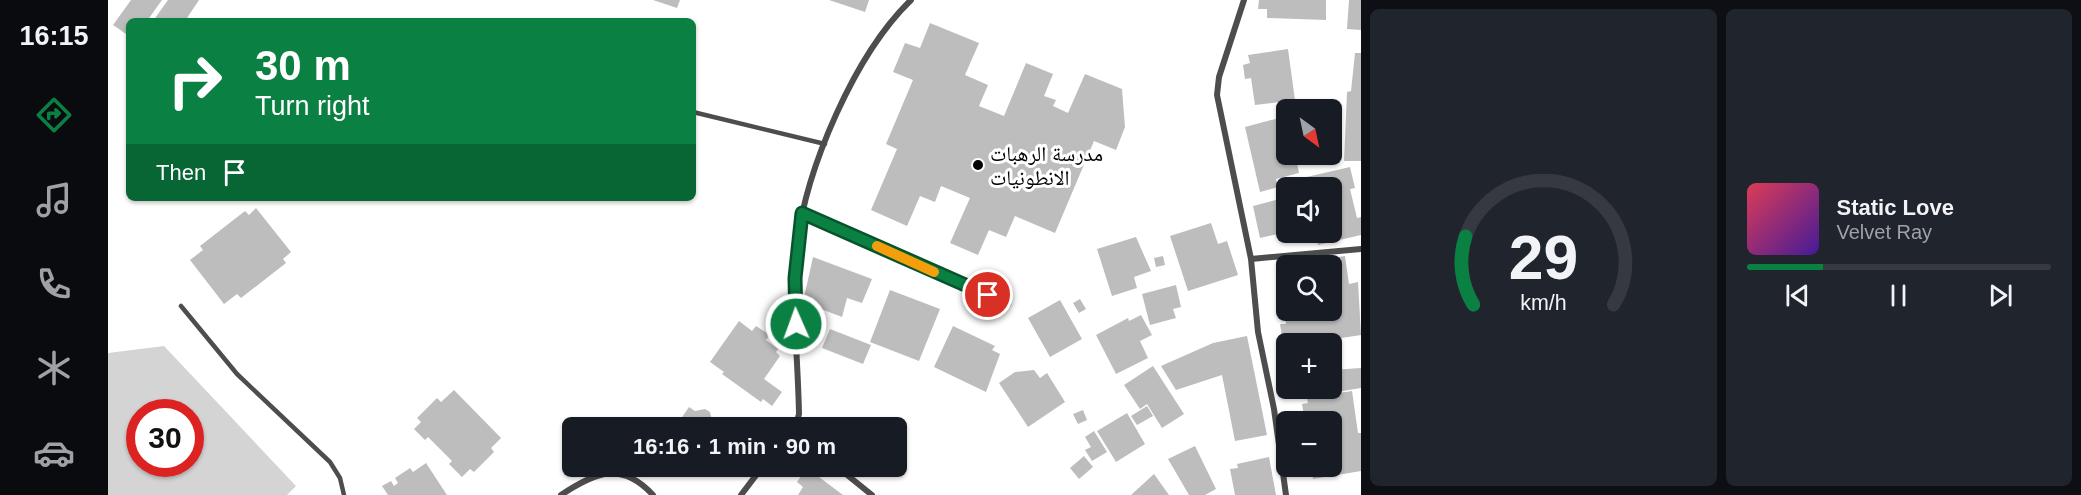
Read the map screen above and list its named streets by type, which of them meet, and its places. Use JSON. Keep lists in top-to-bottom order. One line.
{"places":["مدرسة الرهبات الانطونيات"],"north":"bottom right","page":{"tabs":"16:15","turn":["30 m","Turn right"],"map_buttons":["+","−"],"then":"Then","song":["Static Love","Velvet Ray"],"limit":"30","trip":"16:16 · 1 min · 90 m","gauge":["29","km/h"]}}
